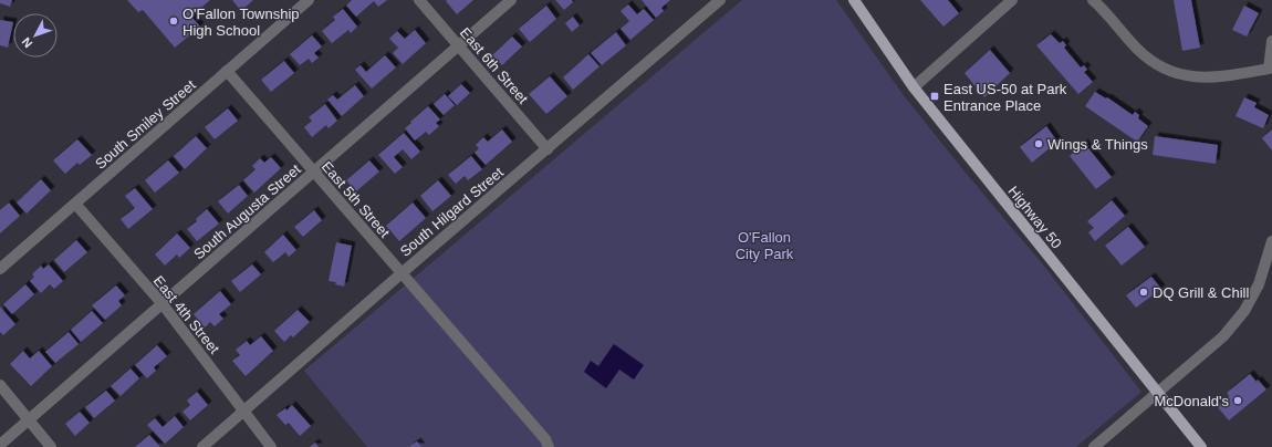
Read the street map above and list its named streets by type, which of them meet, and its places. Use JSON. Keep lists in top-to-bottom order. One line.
{"streets":{"main road":["Highway 50"],"street":["East 6th Street","South Smiley Street","East 5th Street","South Augusta Street","South Hilgard Street","East 4th Street"]},"crossings":[["East 6th Street","South Augusta Street"],["East 6th Street","South Hilgard Street"],["South Smiley Street","East 5th Street"],["South Smiley Street","East 4th Street"],["East 5th Street","South Augusta Street"],["East 5th Street","South Hilgard Street"],["South Augusta Street","East 4th Street"],["South Hilgard Street","East 4th Street"]],"parks":["O'Fallon City Park"],"places":{"other":["O'Fallon Township High School","Wings & Things","DQ Grill & Chill","McDonald's"],"transit":["East US-50 at Park Entrance Place"]},"north":"bottom left"}
